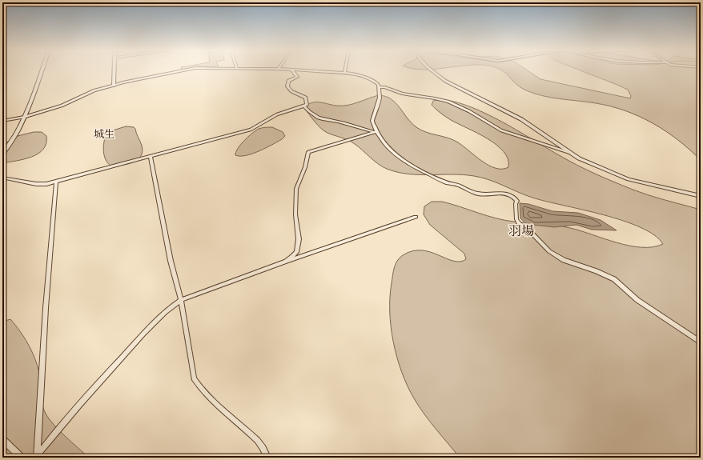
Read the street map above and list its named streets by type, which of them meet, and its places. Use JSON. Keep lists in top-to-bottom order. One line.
{"districts":["城生","羽場"]}
